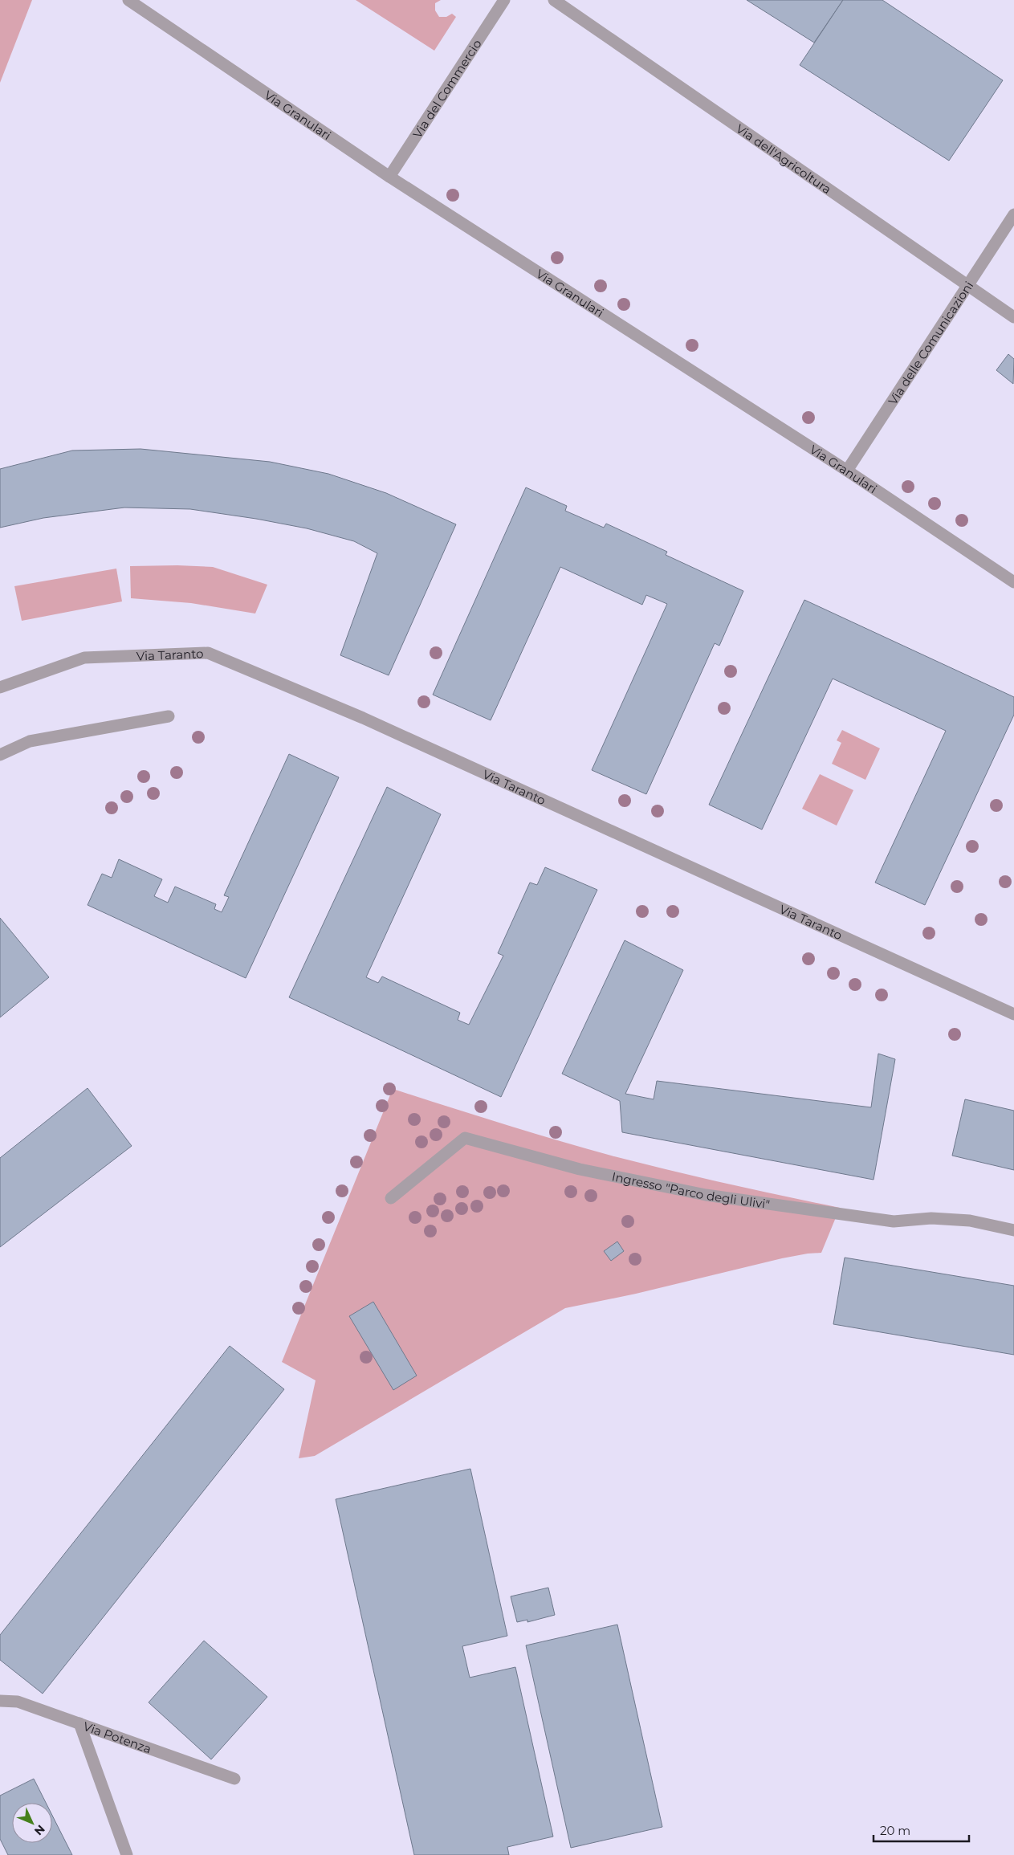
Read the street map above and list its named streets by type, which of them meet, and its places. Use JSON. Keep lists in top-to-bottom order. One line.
{"streets":{"street":["Via del Commercio","Via Granulari","Via dell'Agricoltura","Via delle Comunicazioni","Via Taranto","Ingresso \"Parco degli Ulivi\"","Via Potenza"]},"crossings":[["Via del Commercio","Via Granulari"],["Via Granulari","Via delle Comunicazioni"],["Via dell'Agricoltura","Via delle Comunicazioni"]],"scale_bar":"20 m","north":"bottom right"}
